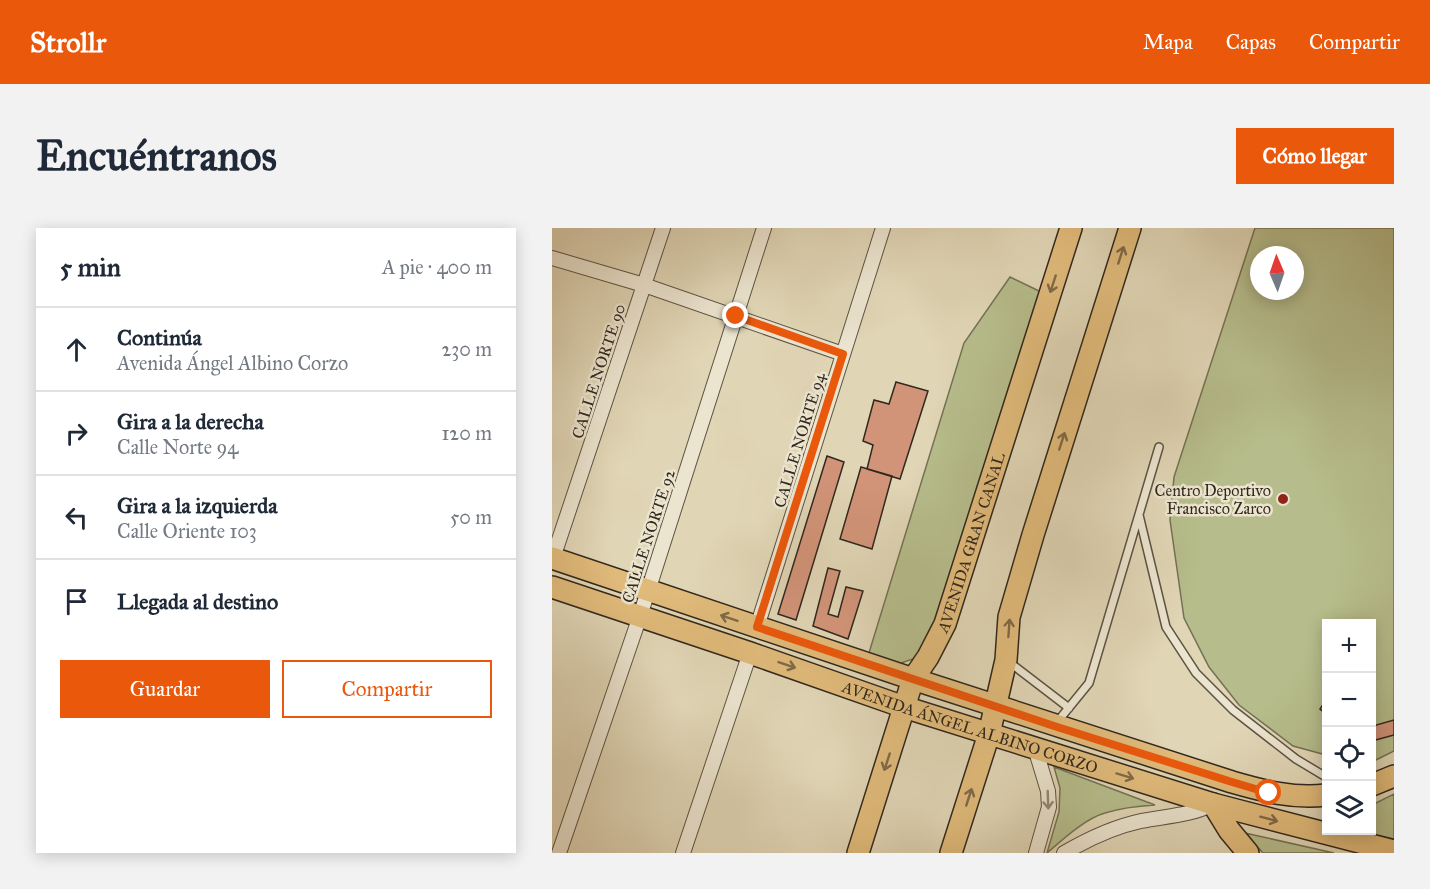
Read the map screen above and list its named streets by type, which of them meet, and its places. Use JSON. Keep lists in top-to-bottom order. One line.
{"streets":{"main road":["AVENIDA GRAN CANAL","AVENIDA ÁNGEL ALBINO CORZO"],"street":["CALLE NORTE 90","CALLE NORTE 94","CALLE NORTE 92"]},"crossings":[["CALLE NORTE 90","AVENIDA ÁNGEL ALBINO CORZO"],["CALLE NORTE 94","AVENIDA ÁNGEL ALBINO CORZO"],["CALLE NORTE 92","AVENIDA ÁNGEL ALBINO CORZO"],["AVENIDA GRAN CANAL","AVENIDA ÁNGEL ALBINO CORZO"]],"places":["Centro Deportivo Francisco Zarco"],"north":"top","page":{"header":"Strollr","nav":["Mapa","Capas","Compartir"],"buttons":["Cómo llegar",["Guardar","Compartir"]],"title":"Encuéntranos","heading":["5 min","A pie · 400 m"],"list":[["Continúa","Avenida Ángel Albino Corzo","230 m"],["Gira a la derecha","Calle Norte 94","120 m"],["Gira a la izquierda","Calle Oriente 103","50 m"],"Llegada al destino"],"map_buttons":["+","−"]}}
